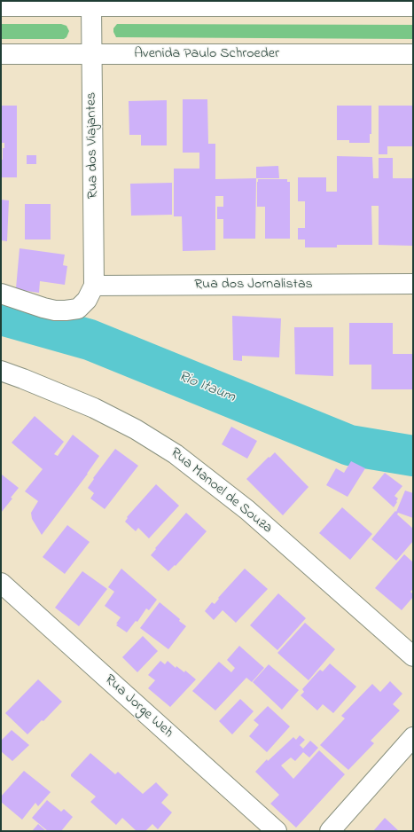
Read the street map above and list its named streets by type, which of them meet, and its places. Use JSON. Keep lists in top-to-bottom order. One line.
{"streets":{"street":["Avenida Paulo Schroeder","Rua dos Viajantes","Rua dos Jornalistas","Rua Manoel de Souza","Rua Jorge Weh"]},"crossings":[["Avenida Paulo Schroeder","Rua dos Viajantes"],["Rua dos Viajantes","Rua dos Jornalistas"]],"water":["Rio Itaum"]}
